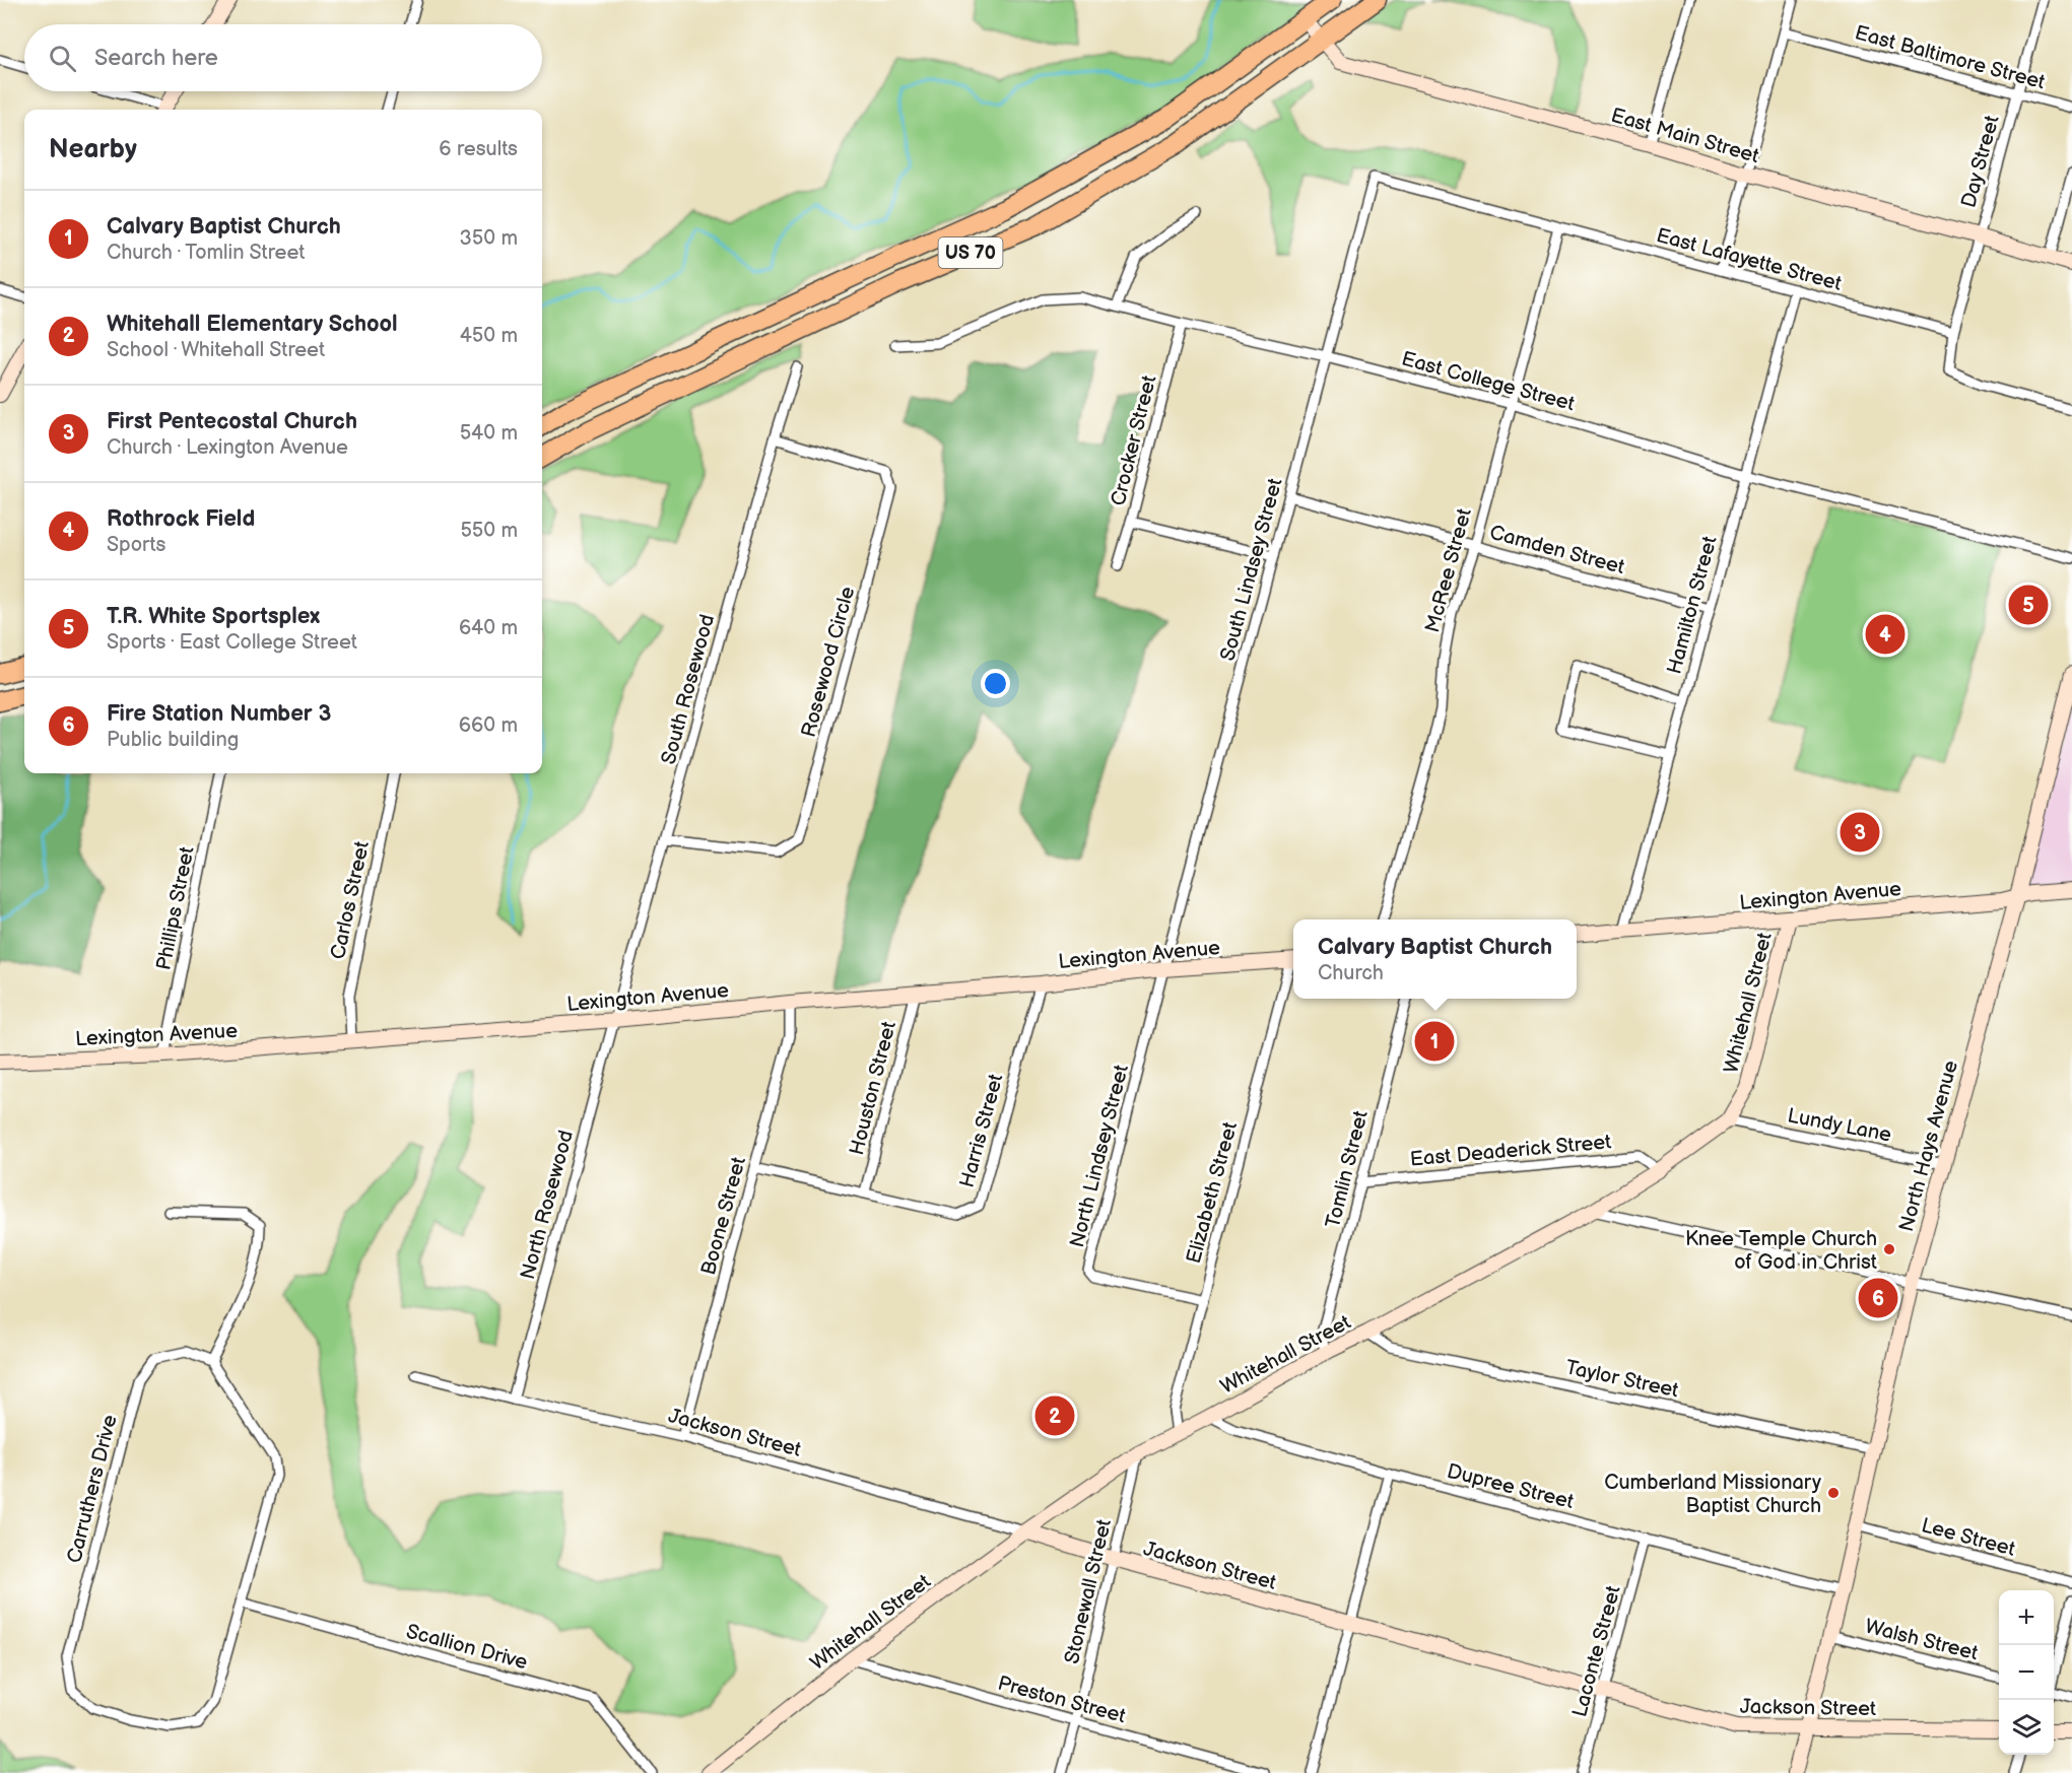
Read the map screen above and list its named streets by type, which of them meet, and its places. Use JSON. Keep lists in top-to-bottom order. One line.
{"streets":{"highway":["US 70"],"street":["East Baltimore Street","East Main Street","Day Street","East Lafayette Street","East College Street","Crocker Street","Camden Street","South Lindsey Street","McRee Street","Hamilton Street","Rosewood Circle","South Rosewood","Lexington Avenue","Carlos Street","Phillips Street","Whitehall Street","Houston Street","Lundy Lane","Harris Street","North Hays Avenue","East Deaderick Street","North Lindsey Street","Tomlin Street","Elizabeth Street","North Rosewood","Boone Street","Taylor Street","Jackson Street","Dupree Street","Carruthers Drive","Lee Street","Stonewall Street","Walsh Street","Scallion Drive","Laconte Street","Preston Street"]},"crossings":[["East Baltimore Street","Day Street"],["East Main Street","Day Street"],["East Main Street","US 70"],["Day Street","East Lafayette Street"],["East Lafayette Street","South Lindsey Street"],["East Lafayette Street","McRee Street"],["East Lafayette Street","Hamilton Street"],["East College Street","Crocker Street"],["East College Street","South Lindsey Street"],["East College Street","McRee Street"],["East College Street","Hamilton Street"],["Camden Street","South Lindsey Street"],["Camden Street","McRee Street"],["Camden Street","Hamilton Street"],["South Lindsey Street","Lexington Avenue"],["South Lindsey Street","North Lindsey Street"],["Hamilton Street","Lexington Avenue"],["Rosewood Circle","South Rosewood"],["South Rosewood","Lexington Avenue"],["South Rosewood","North Rosewood"],["Lexington Avenue","Carlos Street"],["Lexington Avenue","Phillips Street"],["Lexington Avenue","Whitehall Street"],["Lexington Avenue","Houston Street"],["Lexington Avenue","Harris Street"],["Lexington Avenue","North Hays Avenue"],["Lexington Avenue","North Lindsey Street"],["Lexington Avenue","North Rosewood"],["Lexington Avenue","Boone Street"],["Whitehall Street","Lundy Lane"],["Whitehall Street","East Deaderick Street"],["Whitehall Street","Tomlin Street"],["Whitehall Street","Elizabeth Street"],["Whitehall Street","Taylor Street"],["Whitehall Street","Jackson Street"],["Whitehall Street","Dupree Street"],["Whitehall Street","Stonewall Street"],["Whitehall Street","Preston Street"],["Houston Street","Harris Street"],["Lundy Lane","North Hays Avenue"],["Harris Street","Boone Street"],["North Hays Avenue","Taylor Street"],["North Hays Avenue","Jackson Street"],["North Hays Avenue","Dupree Street"],["North Hays Avenue","Lee Street"],["North Hays Avenue","Walsh Street"],["East Deaderick Street","Tomlin Street"],["North Lindsey Street","Elizabeth Street"],["North Rosewood","Jackson Street"],["Boone Street","Jackson Street"],["Jackson Street","Stonewall Street"],["Jackson Street","Laconte Street"],["Dupree Street","Laconte Street"],["Carruthers Drive","Scallion Drive"],["Stonewall Street","Preston Street"]],"places":["Knee Temple Church of God in Christ","Cumberland Missionary Baptist Church"],"page":{"search":"Search here","heading":["Nearby","6 results"],"list":[{"mark":"1","name":"Calvary Baptist Church","note":"Church · Tomlin Street","value":"350 m"},{"mark":"2","name":"Whitehall Elementary School","note":"School · Whitehall Street","value":"450 m"},{"mark":"3","name":"First Pentecostal Church","note":"Church · Lexington Avenue","value":"540 m"},{"mark":"4","name":"Rothrock Field","note":"Sports","value":"550 m"},{"mark":"5","name":"T.R. White Sportsplex","note":"Sports · East College Street","value":"640 m"},{"mark":"6","name":"Fire Station Number 3","note":"Public building","value":"660 m"}],"pins":["5","4","3","1","6","2"],"popup":["Calvary Baptist Church","Church"],"map_buttons":["+","−"]}}
